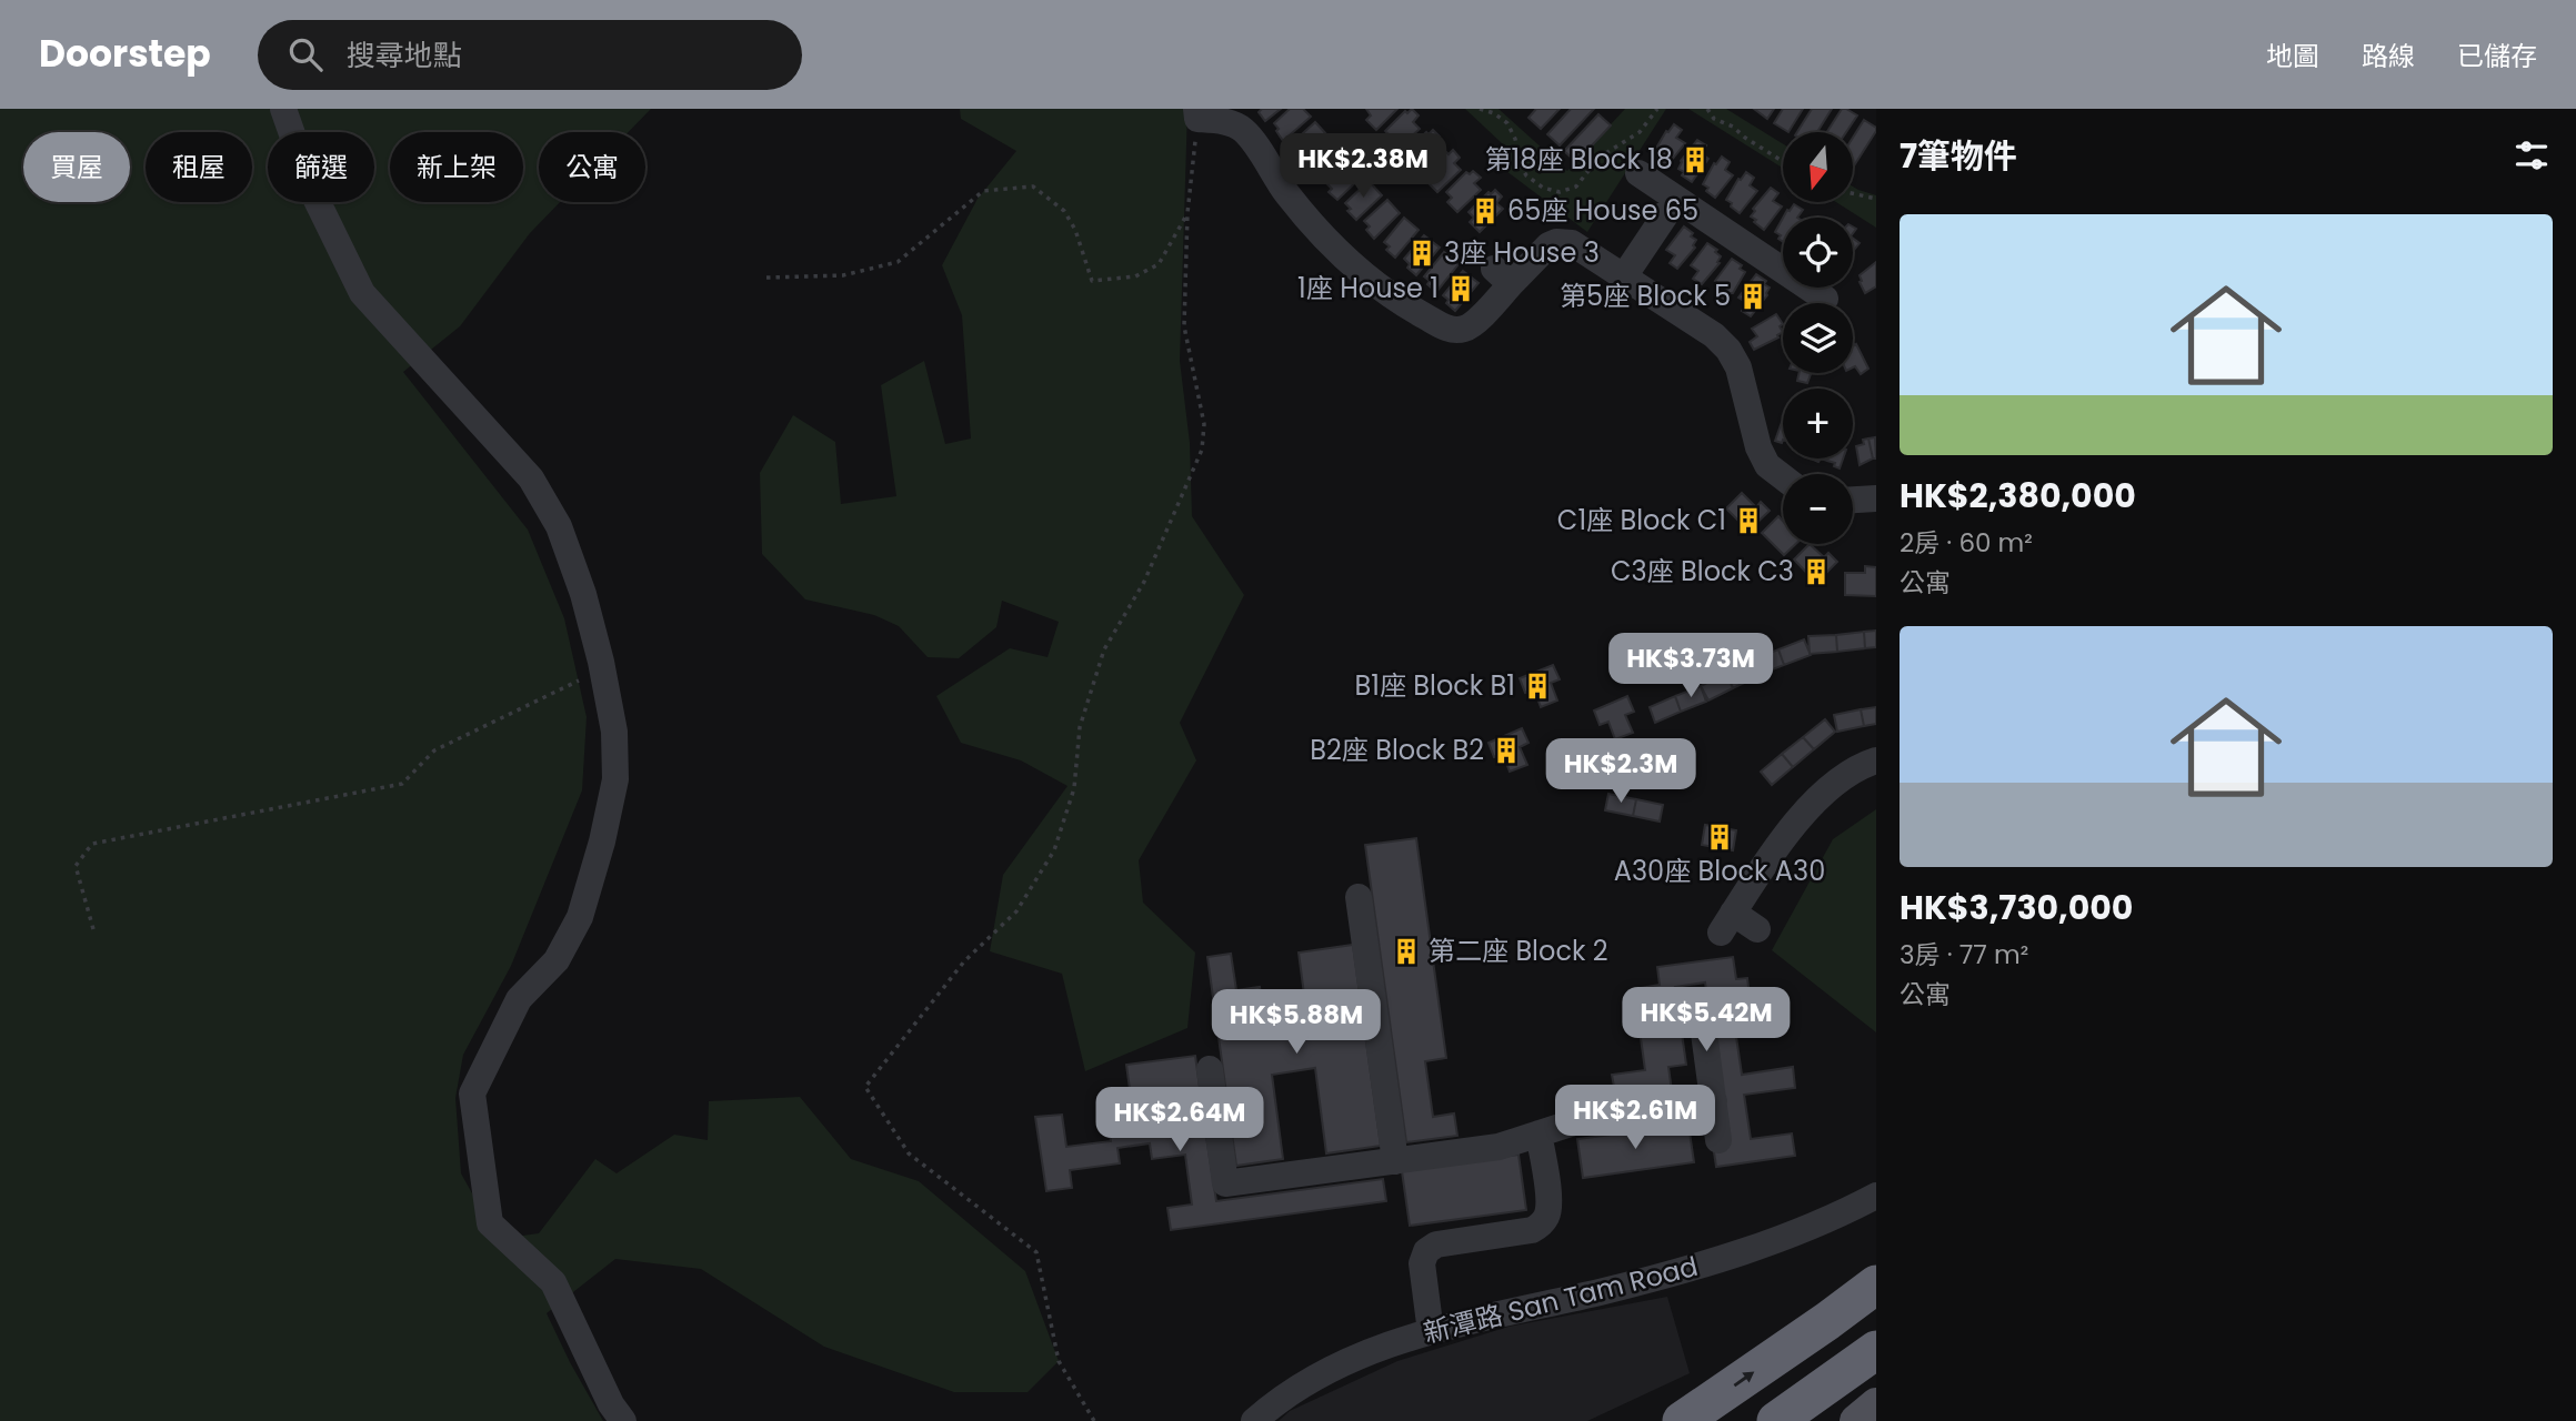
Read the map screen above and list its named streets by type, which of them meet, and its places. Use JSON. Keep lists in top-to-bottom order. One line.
{"streets":{"street":["新潭路 San Tam Road"]},"places":{"building":["第18座 Block 18","65座 House 65","3座 House 3","1座 House 1","第5座 Block 5","C1座 Block C1","C3座 Block C3","B1座 Block B1","B2座 Block B2","A30座 Block A30","第二座 Block 2"]},"north":"bottom","page":{"header":"Doorstep","search":"搜尋地點","nav":["地圖","路線","已儲存"],"heading":"7筆物件","map_buttons":["+","−"],"chip":["買屋","租屋","篩選","新上架","公寓"],"price":["HK$2.38M","HK$3.73M","HK$2.3M","HK$5.42M","HK$5.88M","HK$2.61M","HK$2.64M"],"list":[{"name":"HK$2,380,000","note":"2房 · 60 m² · 公寓"},{"name":"HK$3,730,000","note":"3房 · 77 m² · 公寓"}]}}
